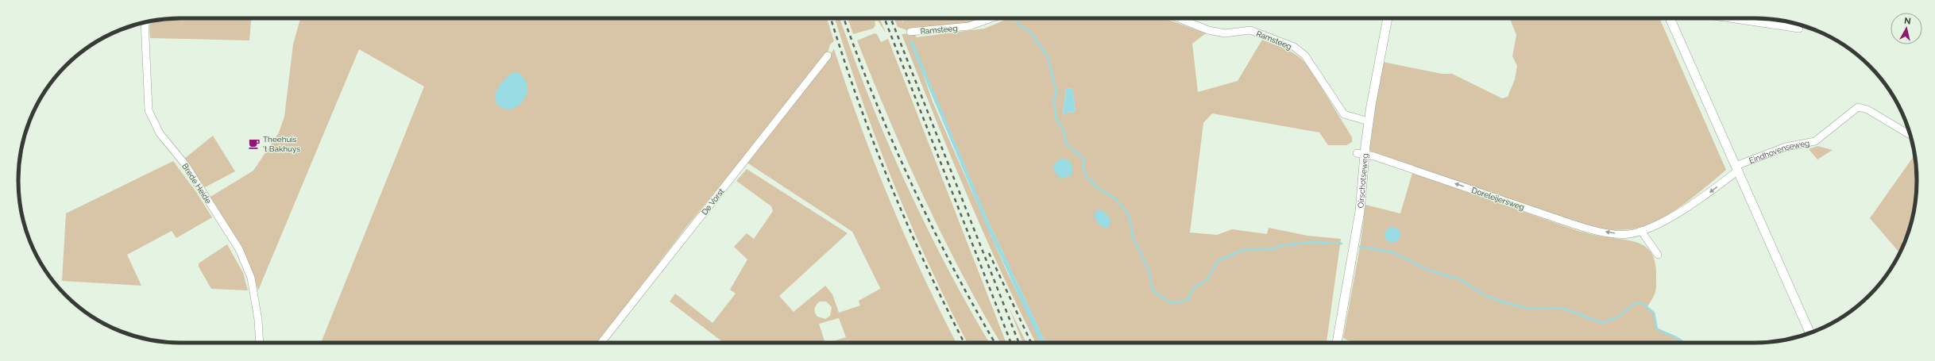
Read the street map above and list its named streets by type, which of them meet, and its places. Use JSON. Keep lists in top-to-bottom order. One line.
{"streets":{"street":["Ramsteeg","Eindhovenseweg","Oirschotseweg","Brede Heide","Doreleijersweg","De Vorst"]},"crossings":[["Ramsteeg","Oirschotseweg"],["Eindhovenseweg","Doreleijersweg"],["Oirschotseweg","Doreleijersweg"]],"one_way":["Doreleijersweg"],"places":{"cafe":["Theehuis 't Bakhuys"]},"north":"top"}
